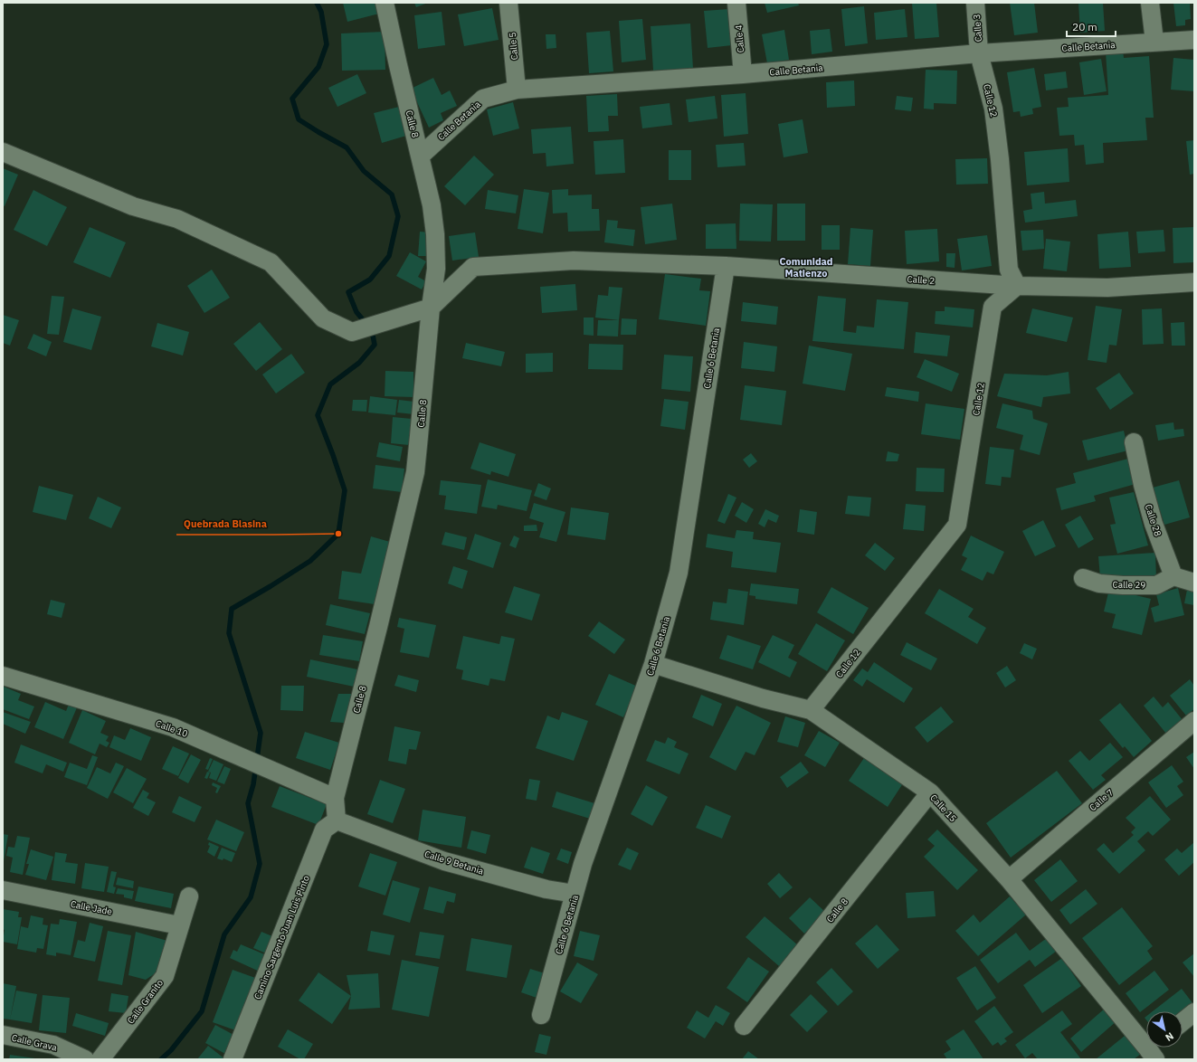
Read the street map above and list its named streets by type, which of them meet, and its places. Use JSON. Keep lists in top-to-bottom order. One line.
{"streets":{"street":["Calle 3","Calle 4","Calle 5","Calle Betania","Calle 12","Calle 8","Calle 2","Calle 6 Betania","Calle 28","Calle 29","Calle 10","Calle 7","Calle 15","Calle 9 Betania","Calle Jade","Camino Sargento Juan Luis Pinto","Calle Granito","Calle Grava"]},"crossings":[["Calle 3","Calle Betania"],["Calle 3","Calle 12"],["Calle 4","Calle Betania"],["Calle 5","Calle Betania"],["Calle Betania","Calle 12"],["Calle Betania","Calle 8"],["Calle 12","Calle 2"],["Calle 12","Calle 15"],["Calle 8","Calle 2"],["Calle 8","Calle 10"],["Calle 8","Calle 15"],["Calle 8","Calle 9 Betania"],["Calle 8","Camino Sargento Juan Luis Pinto"],["Calle 2","Calle 6 Betania"],["Calle 6 Betania","Calle 15"],["Calle 6 Betania","Calle 9 Betania"],["Calle 28","Calle 29"],["Calle 7","Calle 15"],["Calle 9 Betania","Camino Sargento Juan Luis Pinto"],["Calle Jade","Calle Granito"]],"districts":["Comunidad Matienzo"],"places":["Quebrada Blasina"],"scale_bar":"20 m","north":"bottom right"}
